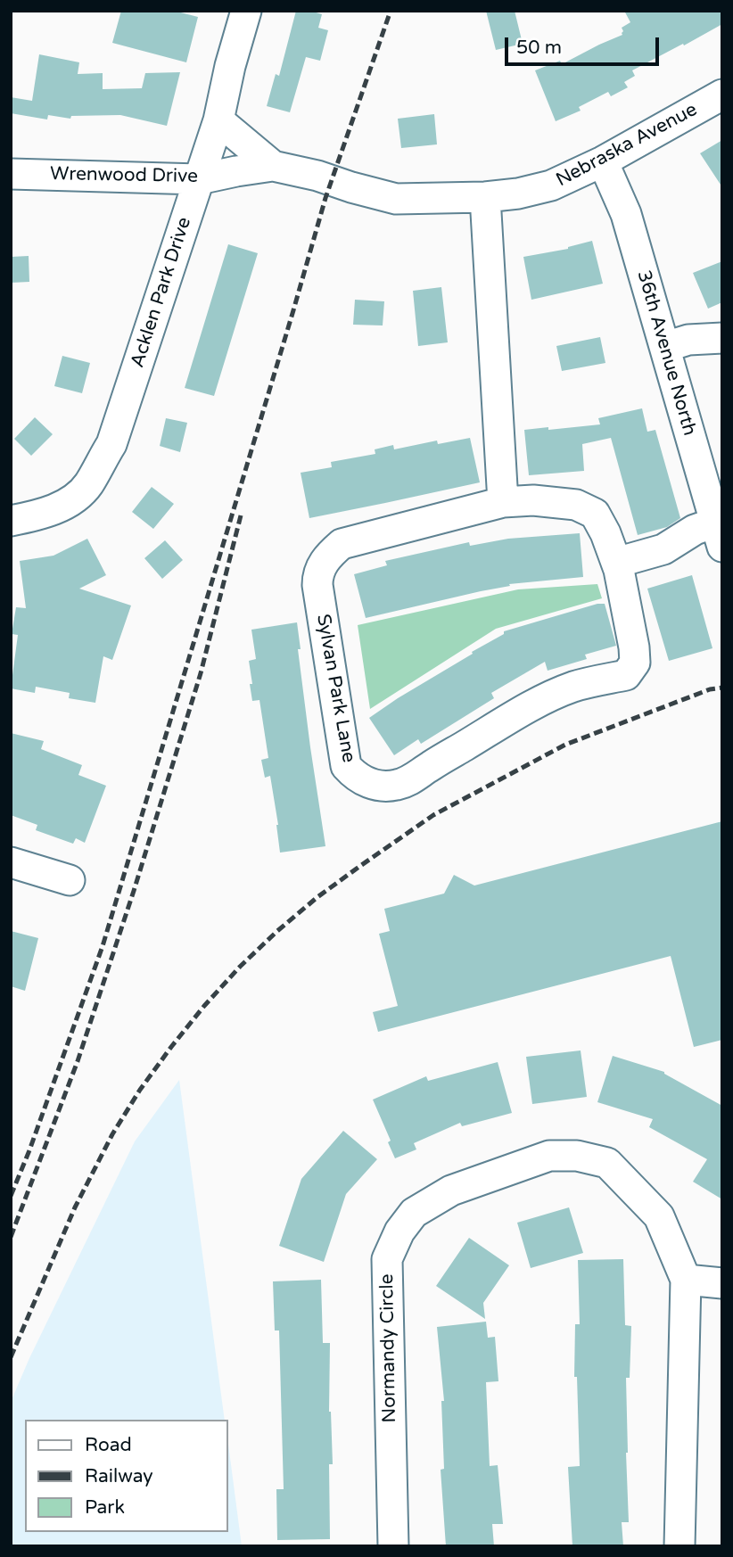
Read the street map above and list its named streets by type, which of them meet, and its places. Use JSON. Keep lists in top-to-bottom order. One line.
{"streets":{"street":["Nebraska Avenue","Wrenwood Drive","Acklen Park Drive","36th Avenue North","Sylvan Park Lane","Normandy Circle"]},"crossings":[["Nebraska Avenue","Wrenwood Drive"],["Nebraska Avenue","36th Avenue North"],["Wrenwood Drive","Acklen Park Drive"]],"legend":["Road","Railway","Park"],"scale_bar":"50 m"}
